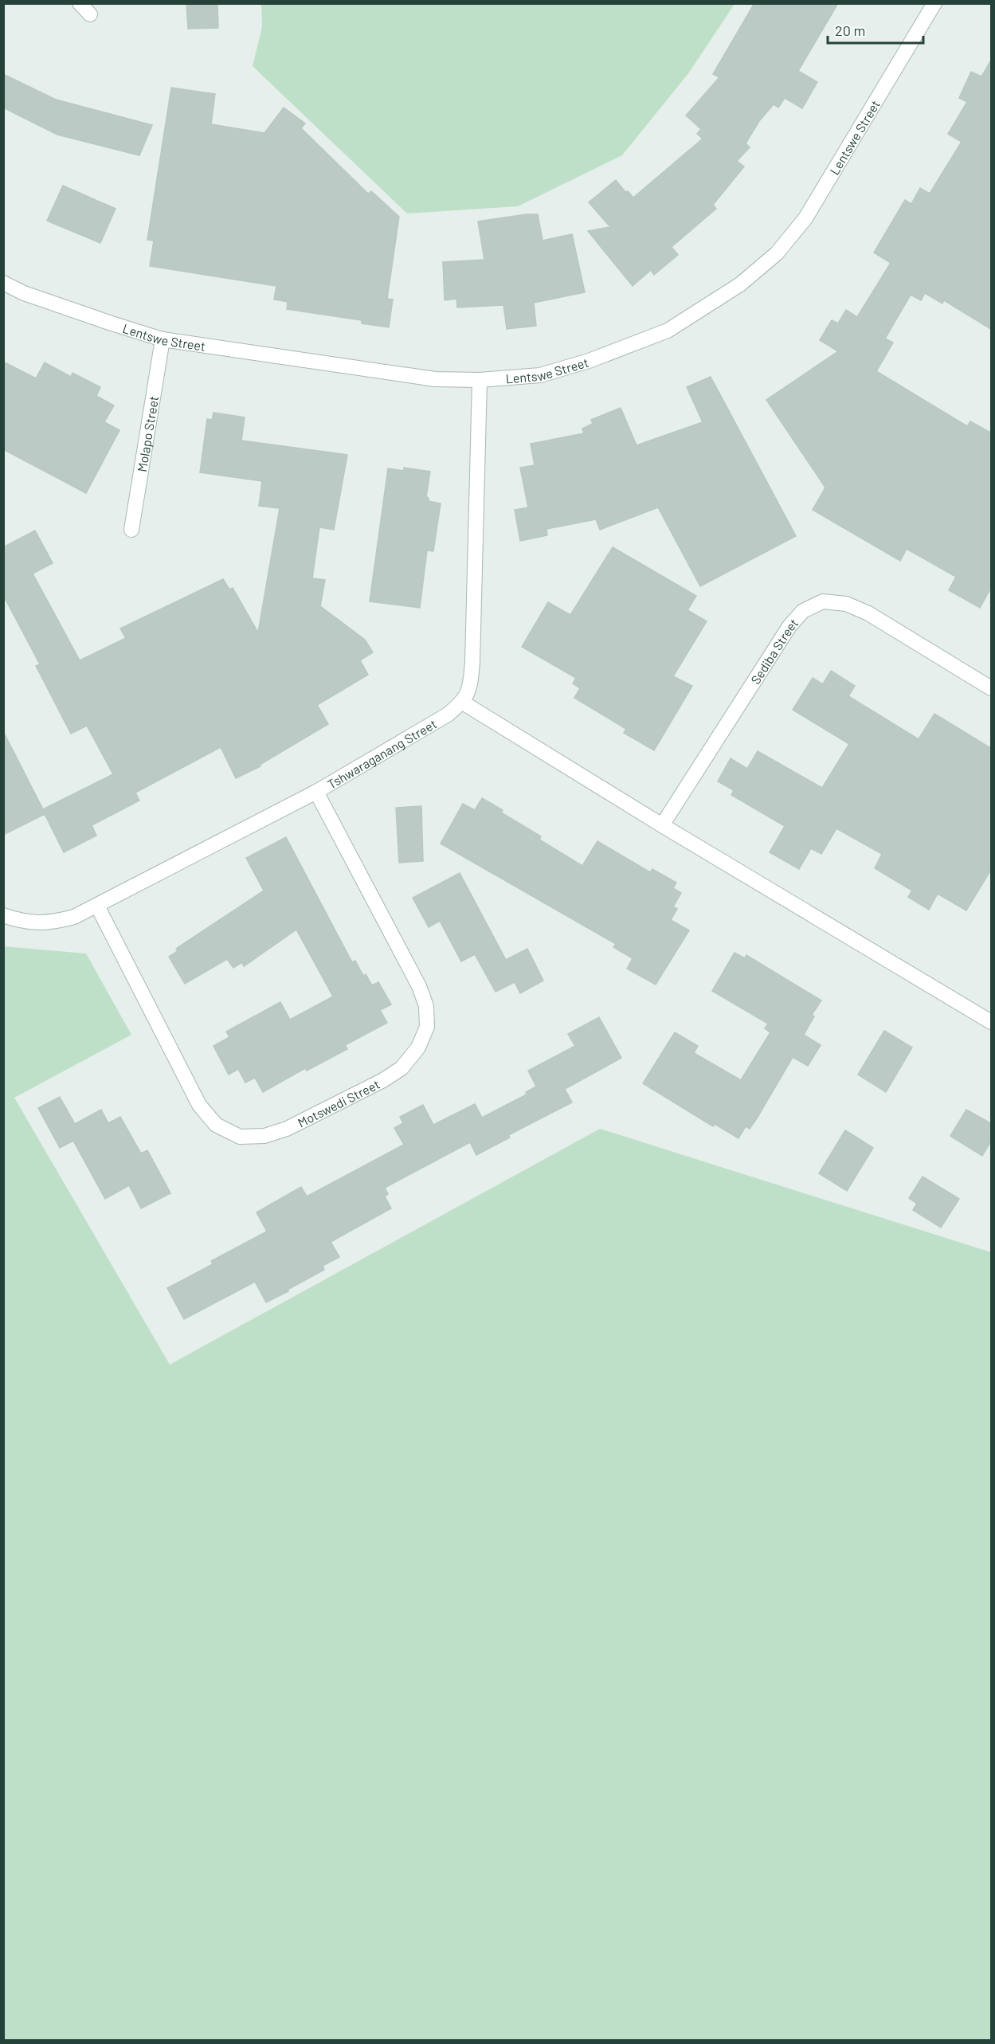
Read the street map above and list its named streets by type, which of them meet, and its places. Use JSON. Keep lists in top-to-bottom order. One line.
{"streets":{"street":["Lentswe Street","Molapo Street","Sediba Street","Tshwaraganang Street","Motswedi Street"]},"crossings":[["Lentswe Street","Molapo Street"],["Tshwaraganang Street","Motswedi Street"]],"scale_bar":"20 m"}
